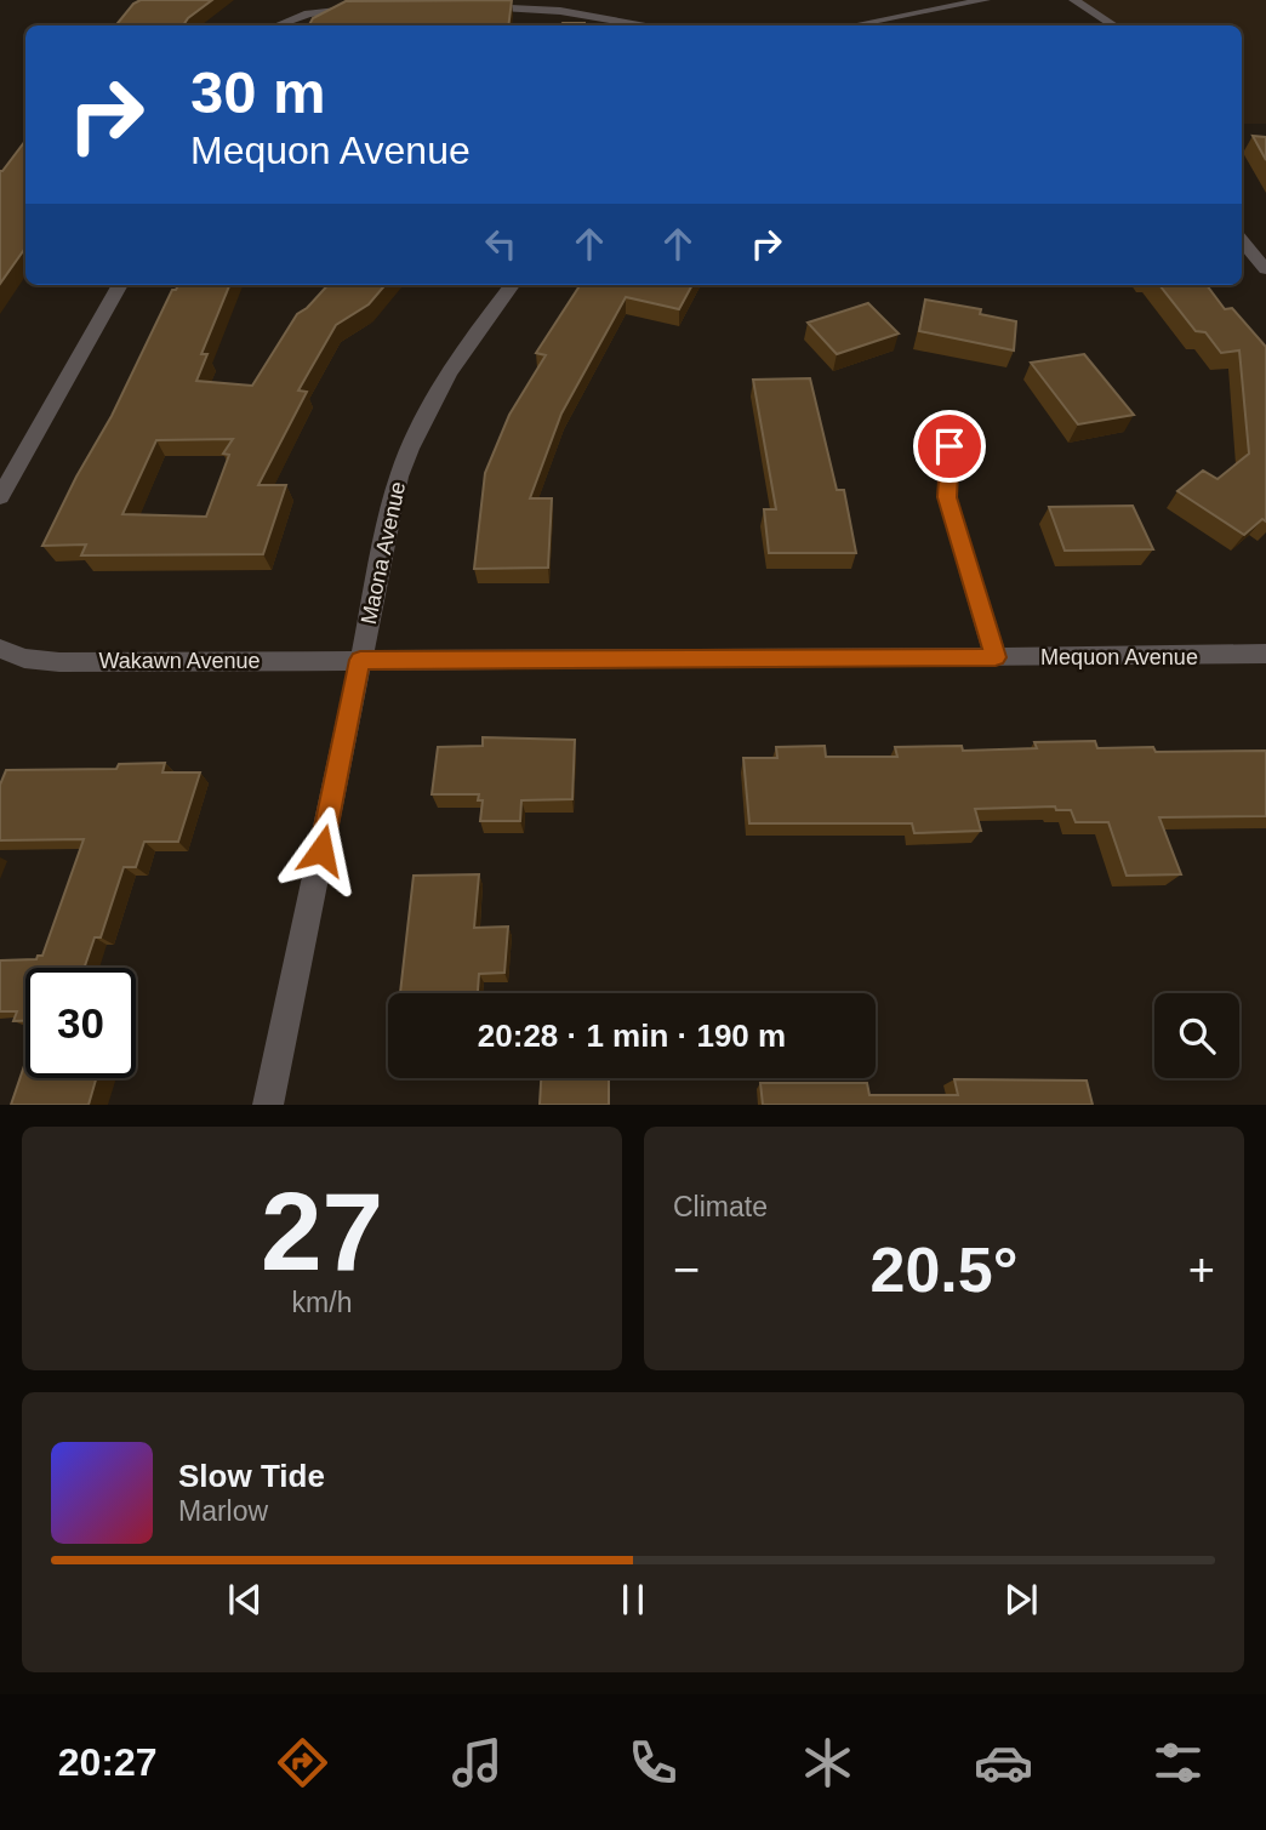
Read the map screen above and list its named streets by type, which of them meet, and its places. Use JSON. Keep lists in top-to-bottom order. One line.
{"streets":{"street":["Maona Avenue","Mequon Avenue","Wakawn Avenue"]},"crossings":[["Maona Avenue","Mequon Avenue"],["Maona Avenue","Wakawn Avenue"],["Mequon Avenue","Wakawn Avenue"]],"page":{"turn":["30 m","Mequon Avenue"],"limit":"30","trip":"20:28 · 1 min · 190 m","tile":[["27","km/h"],"Climate"],"heat":["−","20.5°","+"],"song":["Slow Tide","Marlow"],"tabs":"20:27"}}
